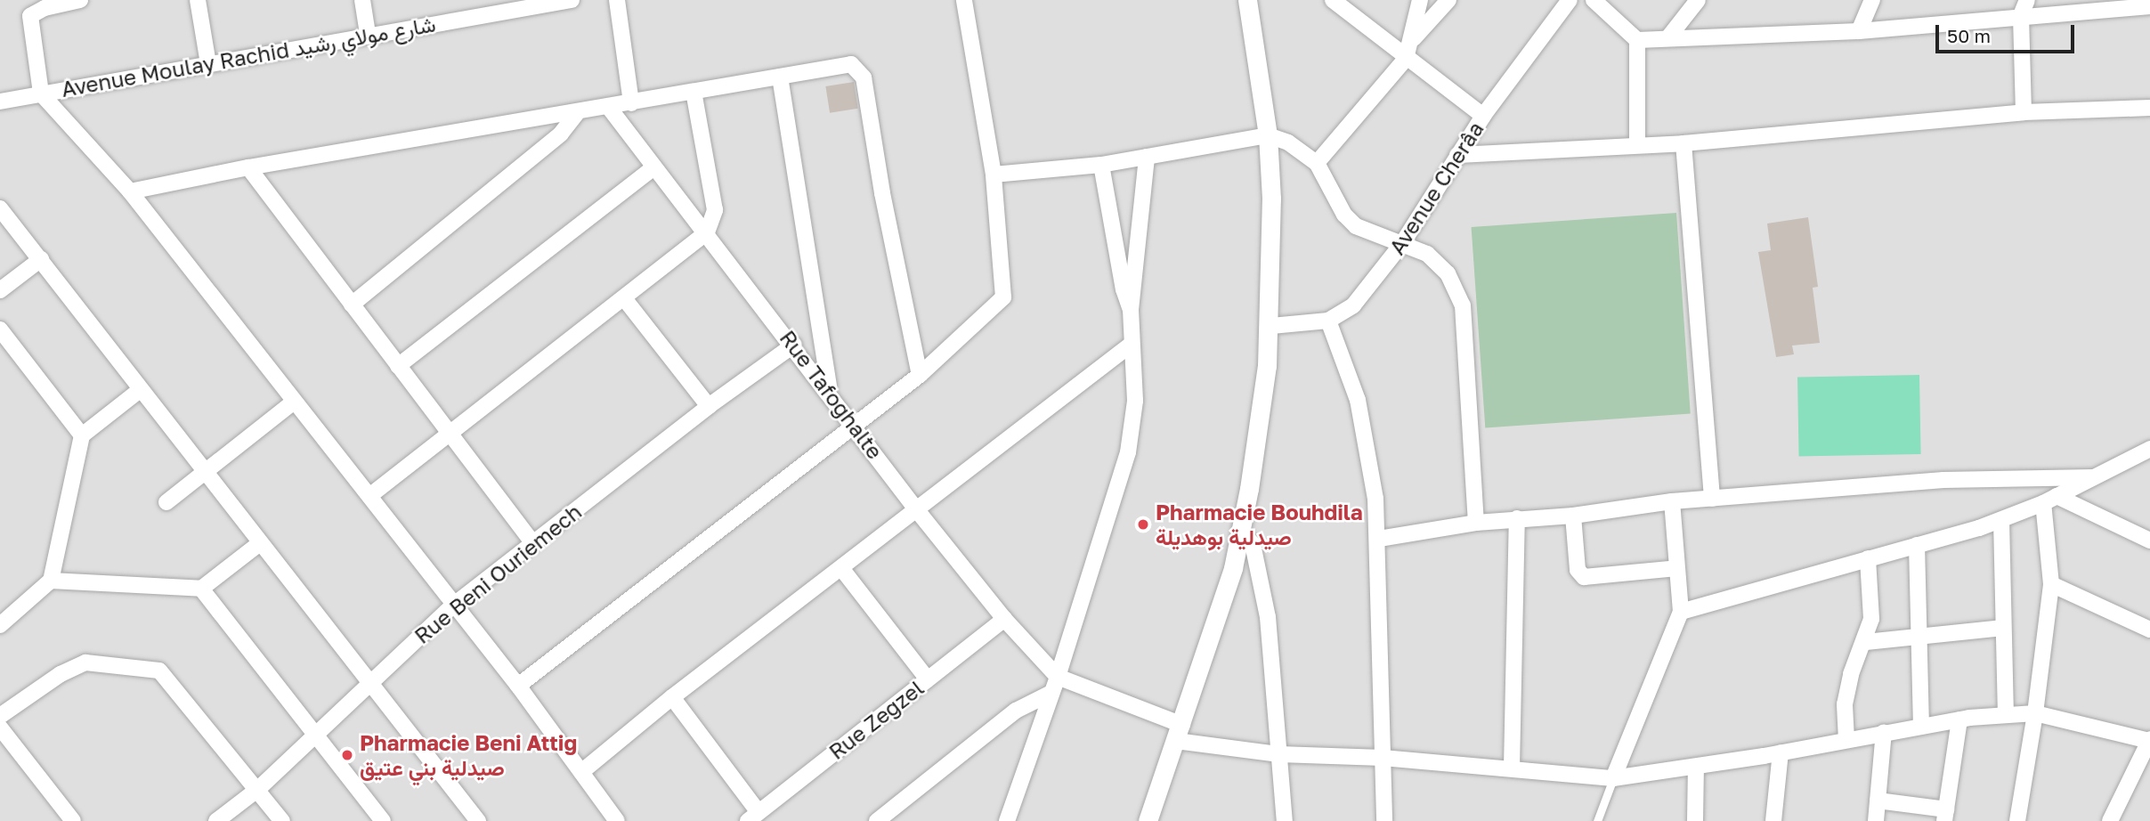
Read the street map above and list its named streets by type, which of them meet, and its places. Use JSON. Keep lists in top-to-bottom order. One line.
{"streets":{"street":["Avenue Moulay Rachid شارع مولاي رشيد","Avenue Cherâa","Rue Tafoghalte","Rue Beni Ouriemech","Rue Zegzel"]},"crossings":[["Rue Tafoghalte","Rue Beni Ouriemech"],["Rue Tafoghalte","Rue Zegzel"]],"places":["Pharmacie Bouhdila صيدلية بوهديلة","Pharmacie Beni Attig صيدلية بني عتيق"],"scale_bar":"50 m"}
